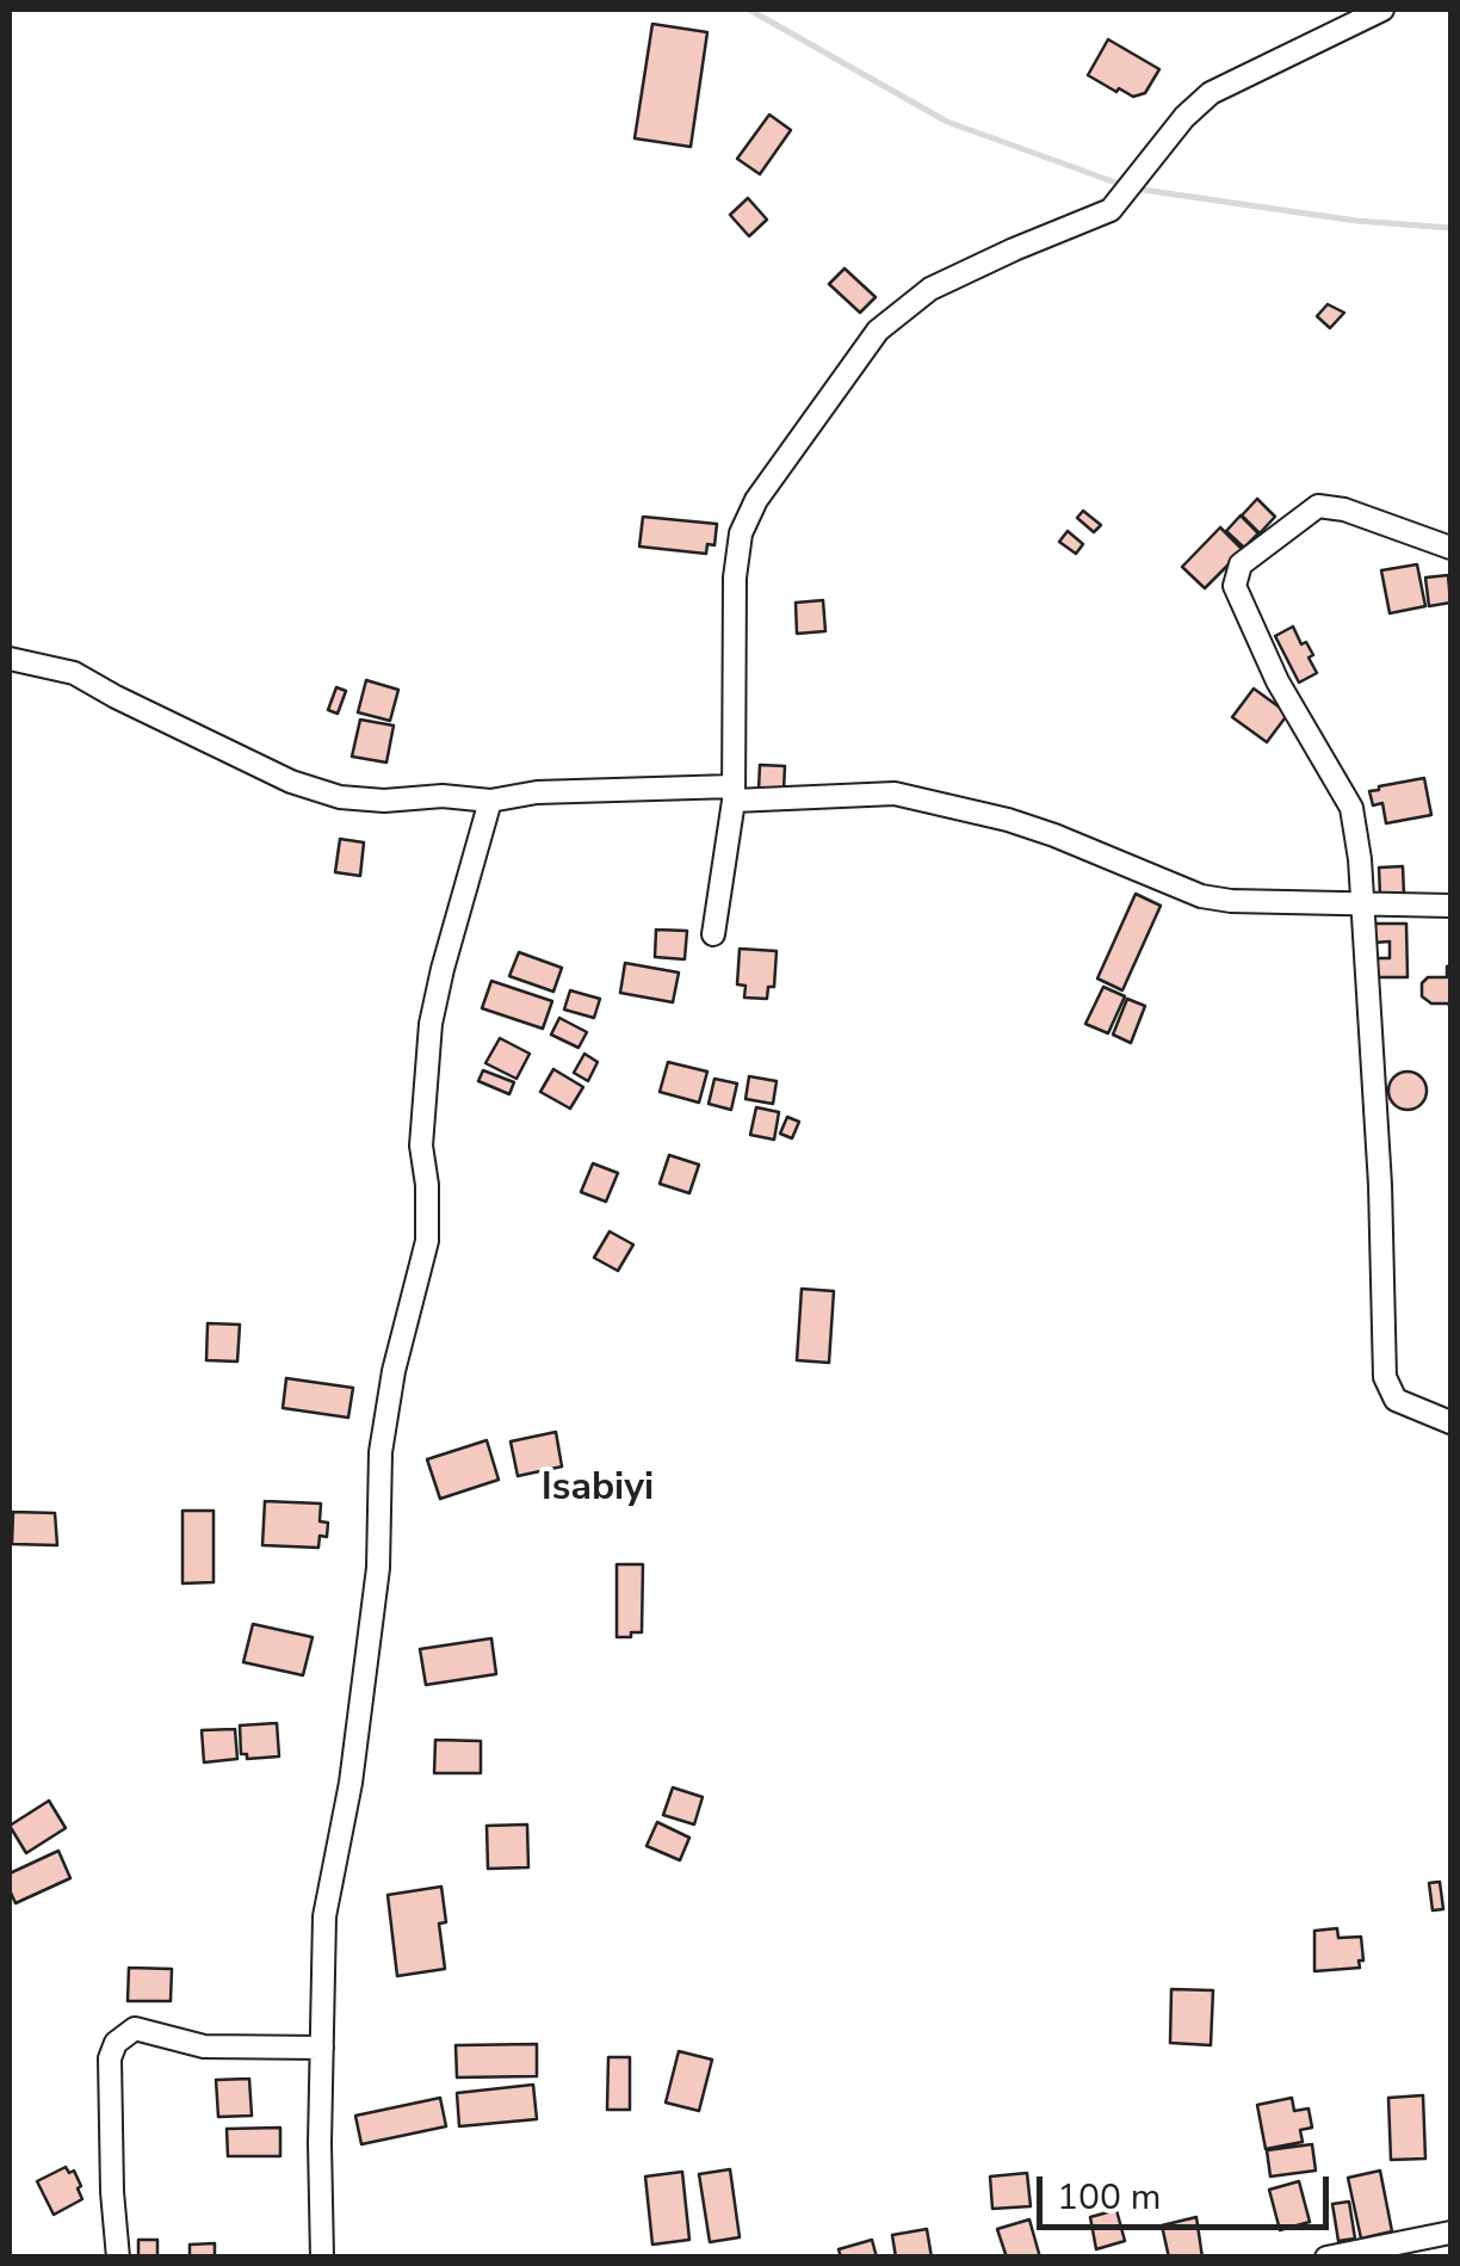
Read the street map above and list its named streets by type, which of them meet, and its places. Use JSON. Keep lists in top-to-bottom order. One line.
{"districts":["Isabiyi"],"scale_bar":"100 m"}
